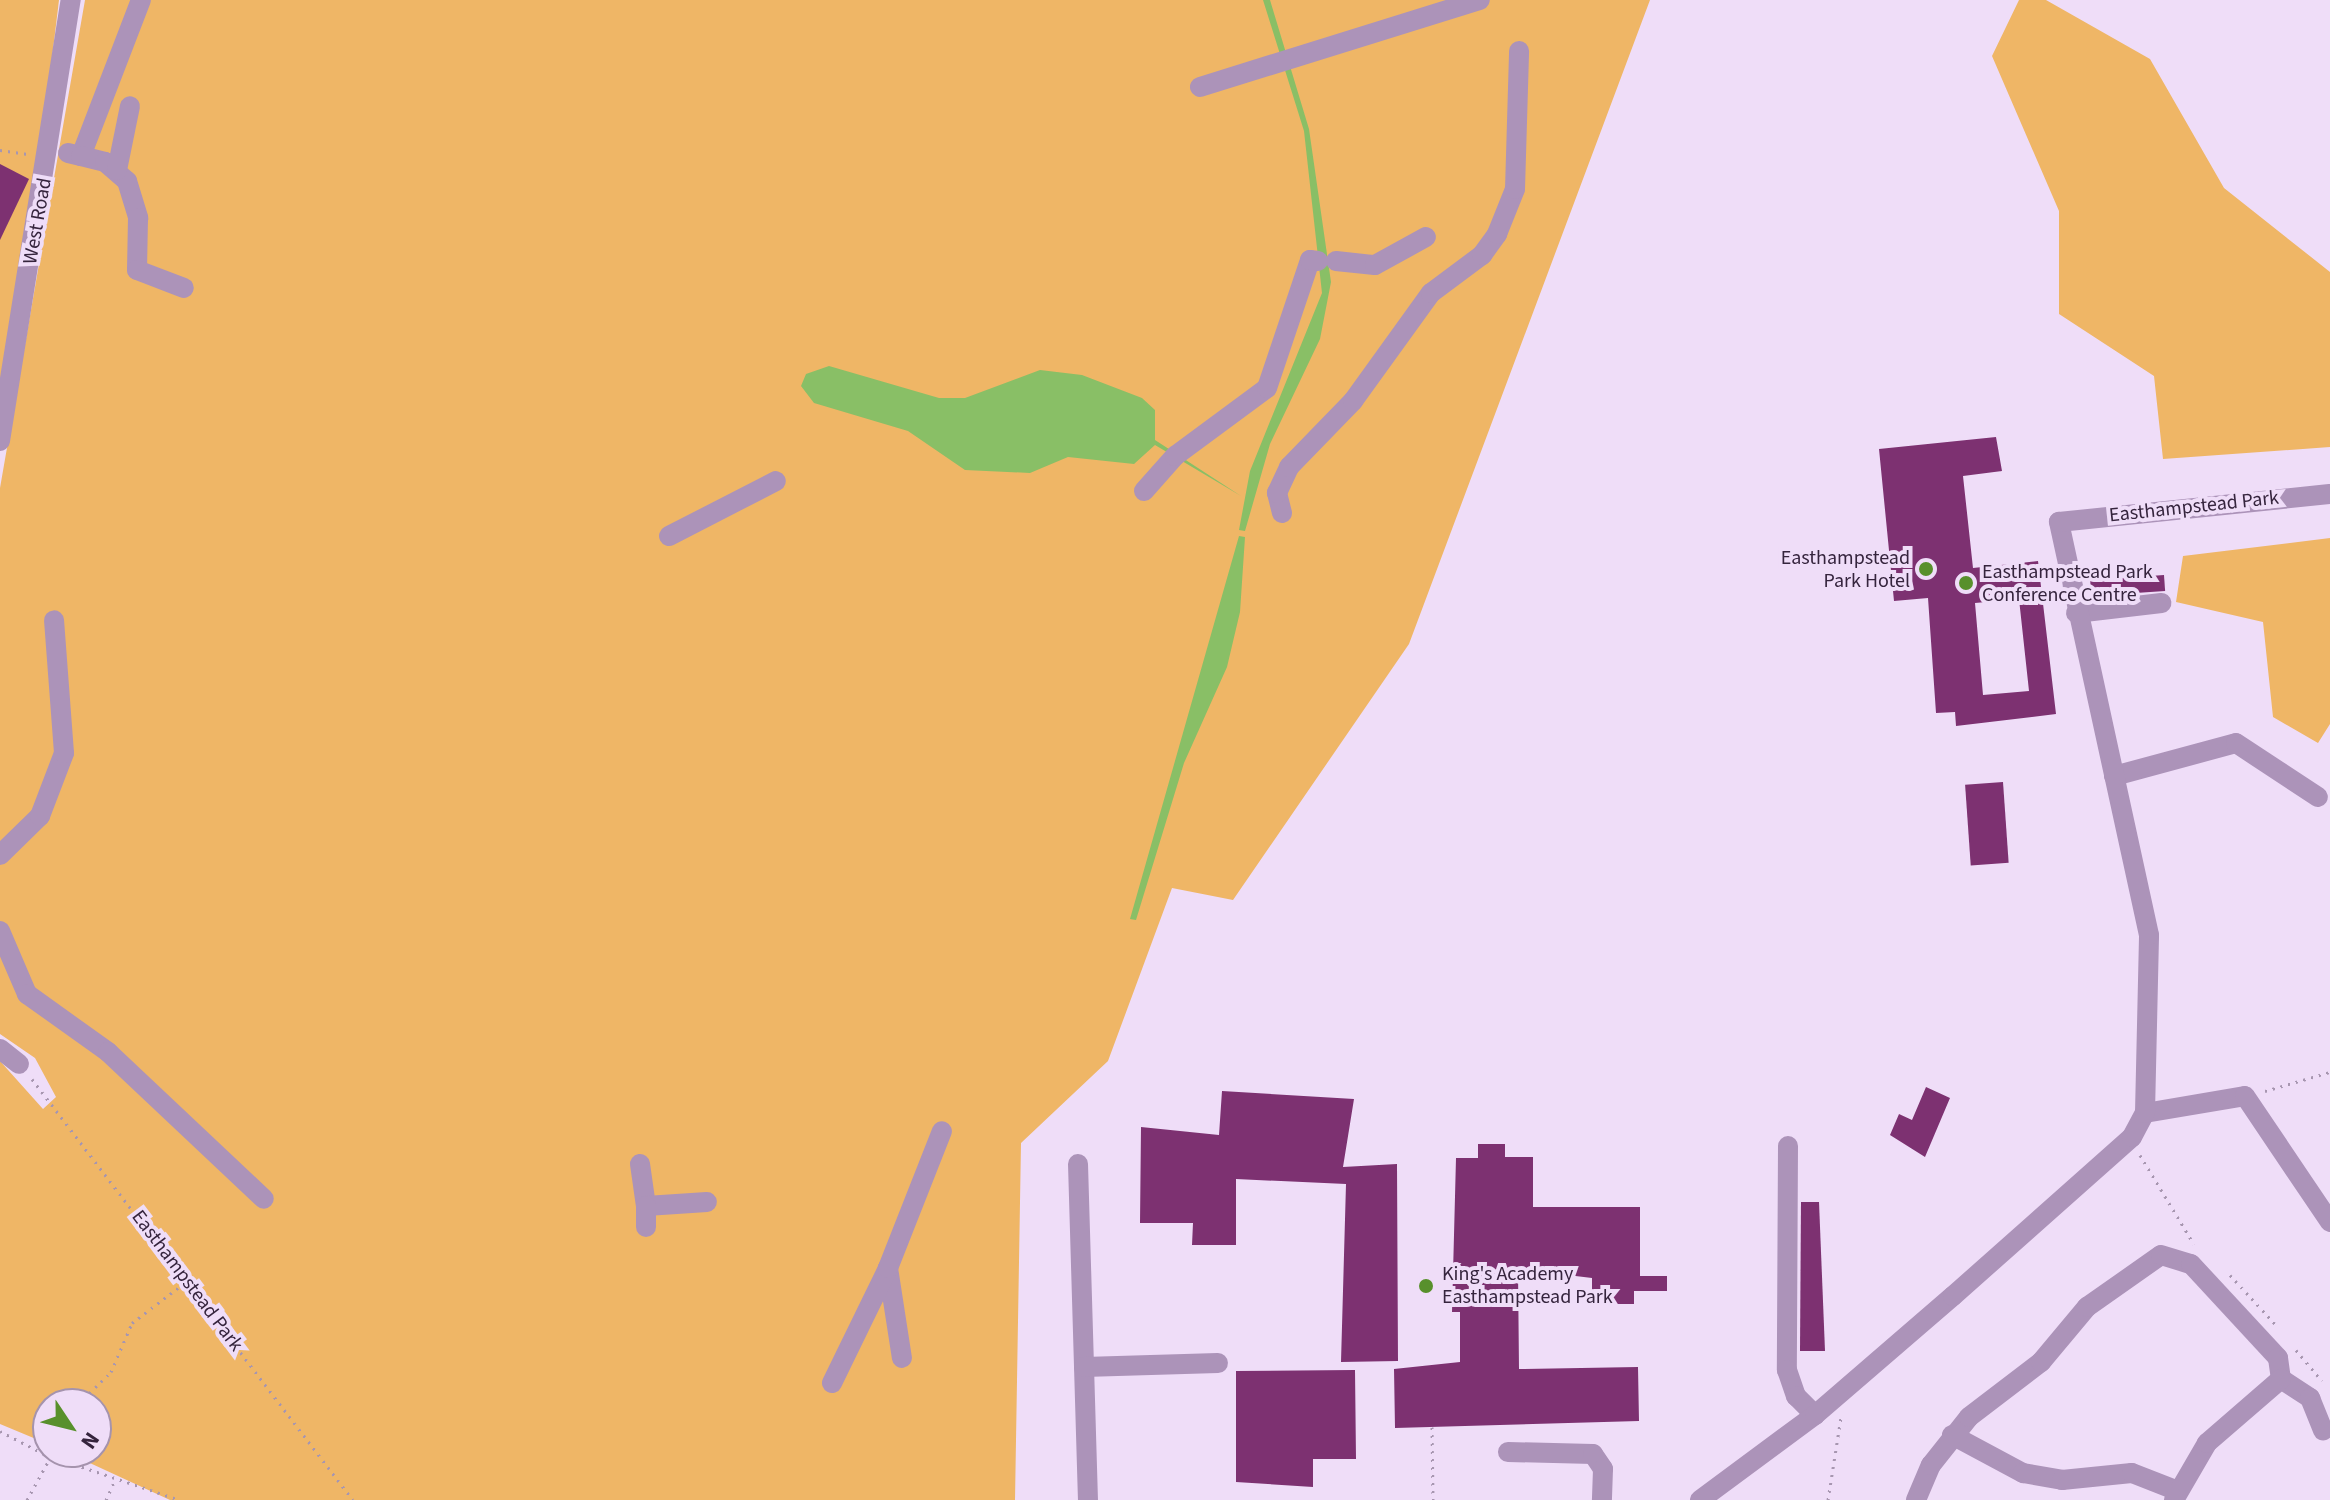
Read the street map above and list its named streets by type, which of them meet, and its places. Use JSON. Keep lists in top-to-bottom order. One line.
{"streets":{"street":["West Road","Easthampstead Park"]},"places":["Easthampstead Park Hotel","Easthampstead Park Conference Centre","King's Academy Easthampstead Park"],"north":"bottom right"}
